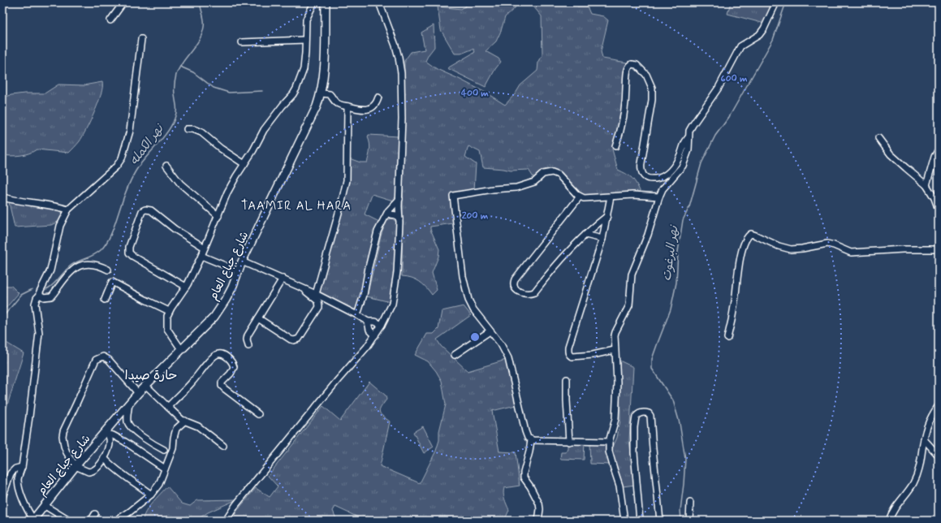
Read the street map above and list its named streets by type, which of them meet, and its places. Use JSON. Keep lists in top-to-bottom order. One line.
{"streets":{"main road":["شارع جباع العام"]},"districts":["TAAMIR AL HARA","حارة صيدا"],"water":["نهر الكمله","نهر البرغوت"],"rings":["600 m","400 m","200 m"]}
